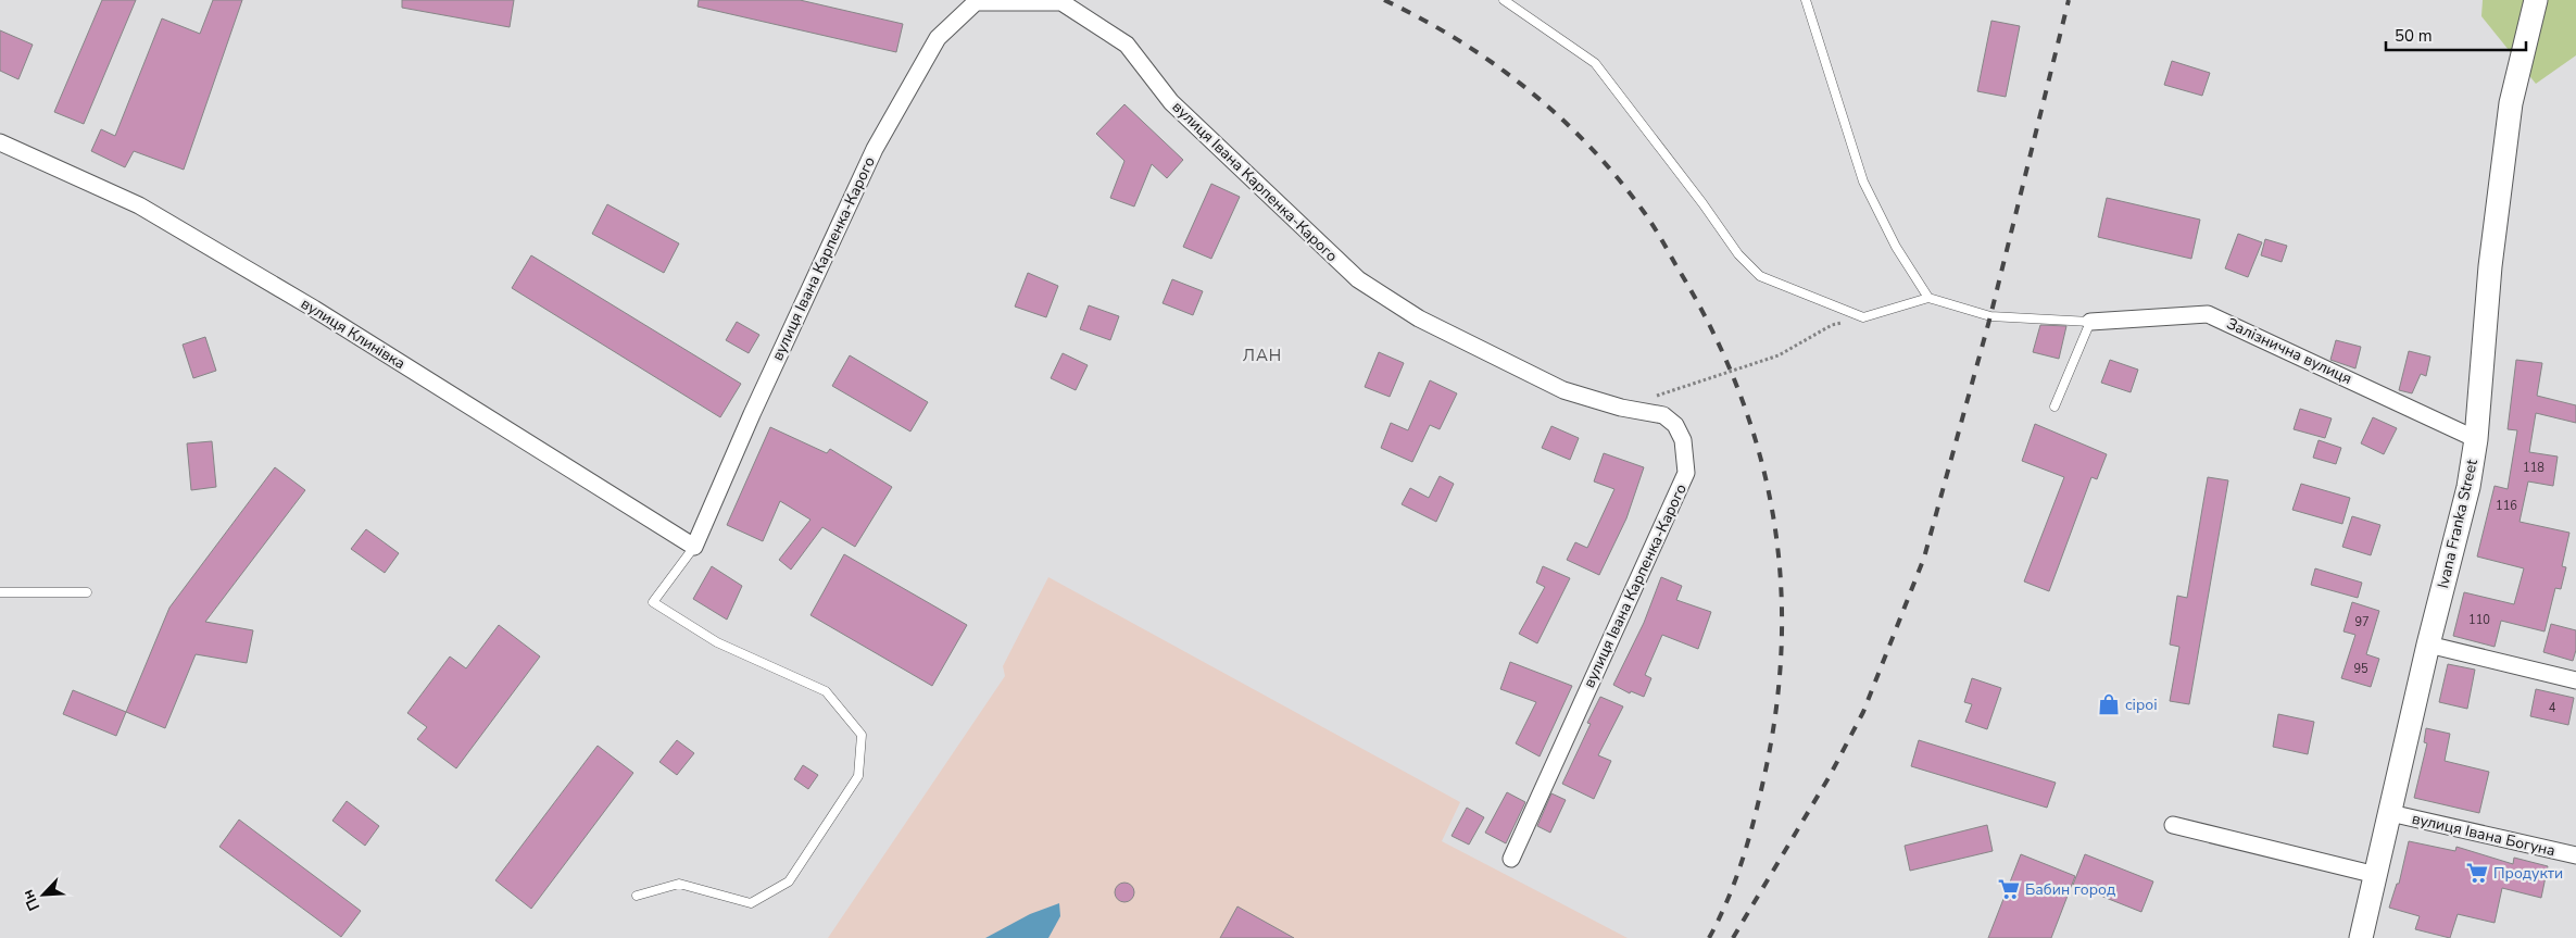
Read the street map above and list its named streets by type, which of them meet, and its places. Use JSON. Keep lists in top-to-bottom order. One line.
{"streets":{"main road":["Ivana Franka Street"],"street":["вулиця Івана Карпенка-Карого","вулиця Клинівка","Залізнична вулиця","вулиця Івана Богуна"]},"crossings":[["вулиця Івана Карпенка-Карого","вулиця Клинівка"],["Залізнична вулиця","Ivana Franka Street"],["Ivana Franka Street","вулиця Івана Богуна"]],"districts":["ЛАН"],"places":{"shop":["сіроі"],"supermarket":["Продукти","Бабин город"]},"house_numbers":["118","116","110","97","95","4"],"scale_bar":"50 m","north":"bottom left"}
